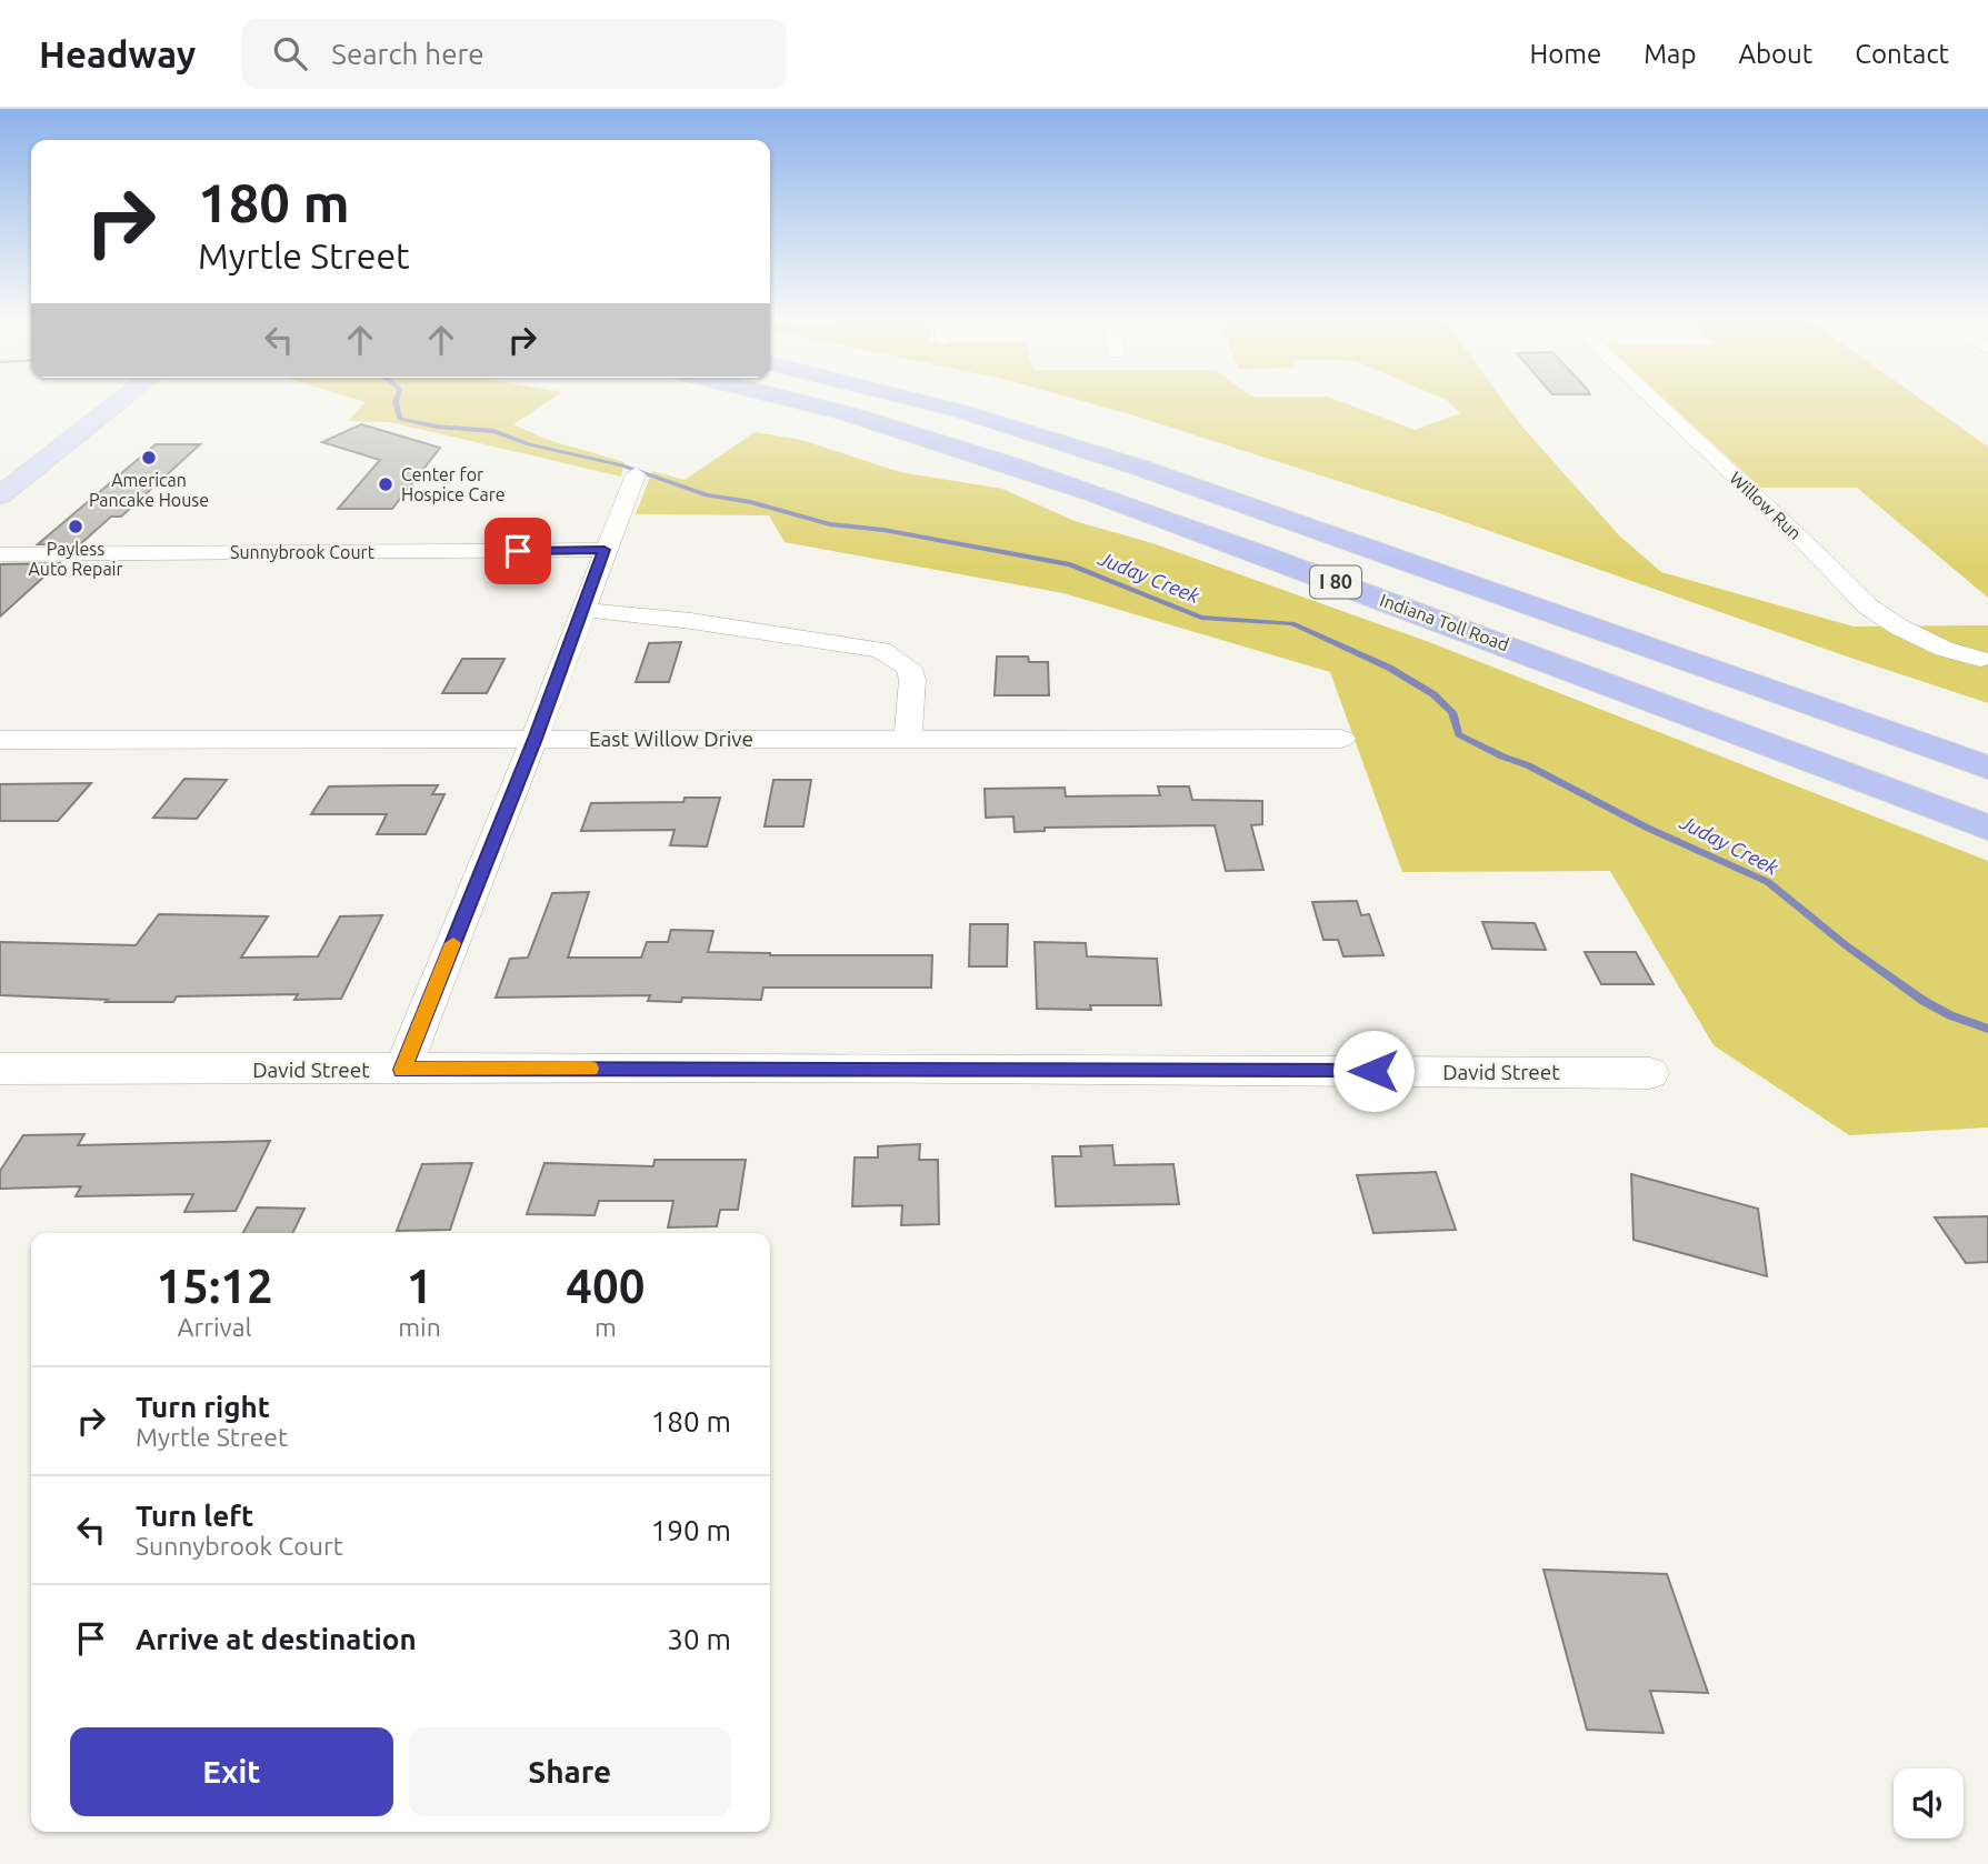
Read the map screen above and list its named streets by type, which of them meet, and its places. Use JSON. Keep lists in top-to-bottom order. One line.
{"streets":{"highway":["I 80","Indiana Toll Road"],"street":["Willow Run","Sunnybrook Court","East Willow Drive","David Street"]},"water":["Juday Creek"],"places":["American Pancake House","Center for Hospice Care","Payless Auto Repair"],"page":{"header":"Headway","search":"Search here","nav":["Home","Map","About","Contact"],"turn":["180 m","Myrtle Street"],"eta":["15:12","Arrival","1","min","400","m"],"list":[{"name":"Turn right","note":"Myrtle Street","value":"180 m"},{"name":"Turn left","note":"Sunnybrook Court","value":"190 m"},{"name":"Arrive at destination","value":"30 m"}],"buttons":["Exit","Share"]}}
